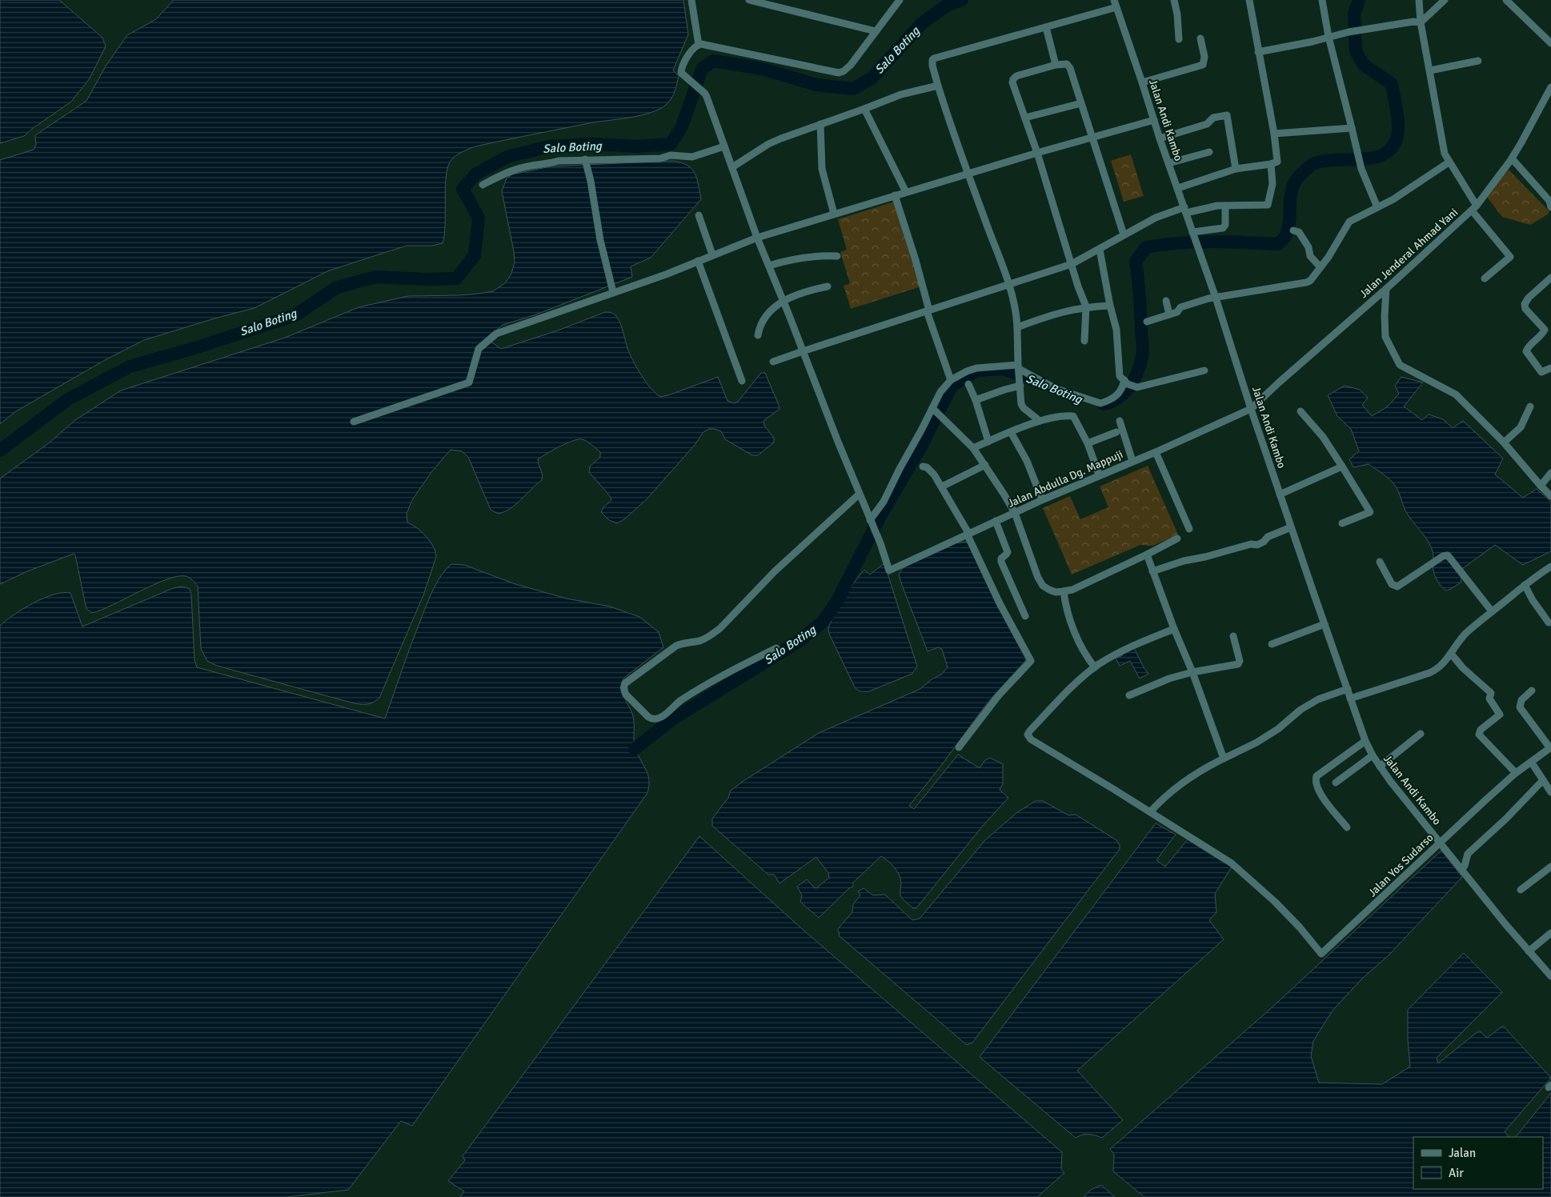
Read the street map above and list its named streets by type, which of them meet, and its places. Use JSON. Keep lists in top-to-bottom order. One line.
{"streets":{"street":["Jalan Andi Kambo","Jalan Jenderal Ahmad Yani","Jalan Abdulla Dg. Mappuji","Jalan Yos Sudarso"]},"crossings":[["Jalan Andi Kambo","Jalan Jenderal Ahmad Yani"],["Jalan Andi Kambo","Jalan Abdulla Dg. Mappuji"],["Jalan Andi Kambo","Jalan Yos Sudarso"],["Jalan Jenderal Ahmad Yani","Jalan Abdulla Dg. Mappuji"]],"water":["Salo Boting"],"legend":["Jalan","Air"]}
